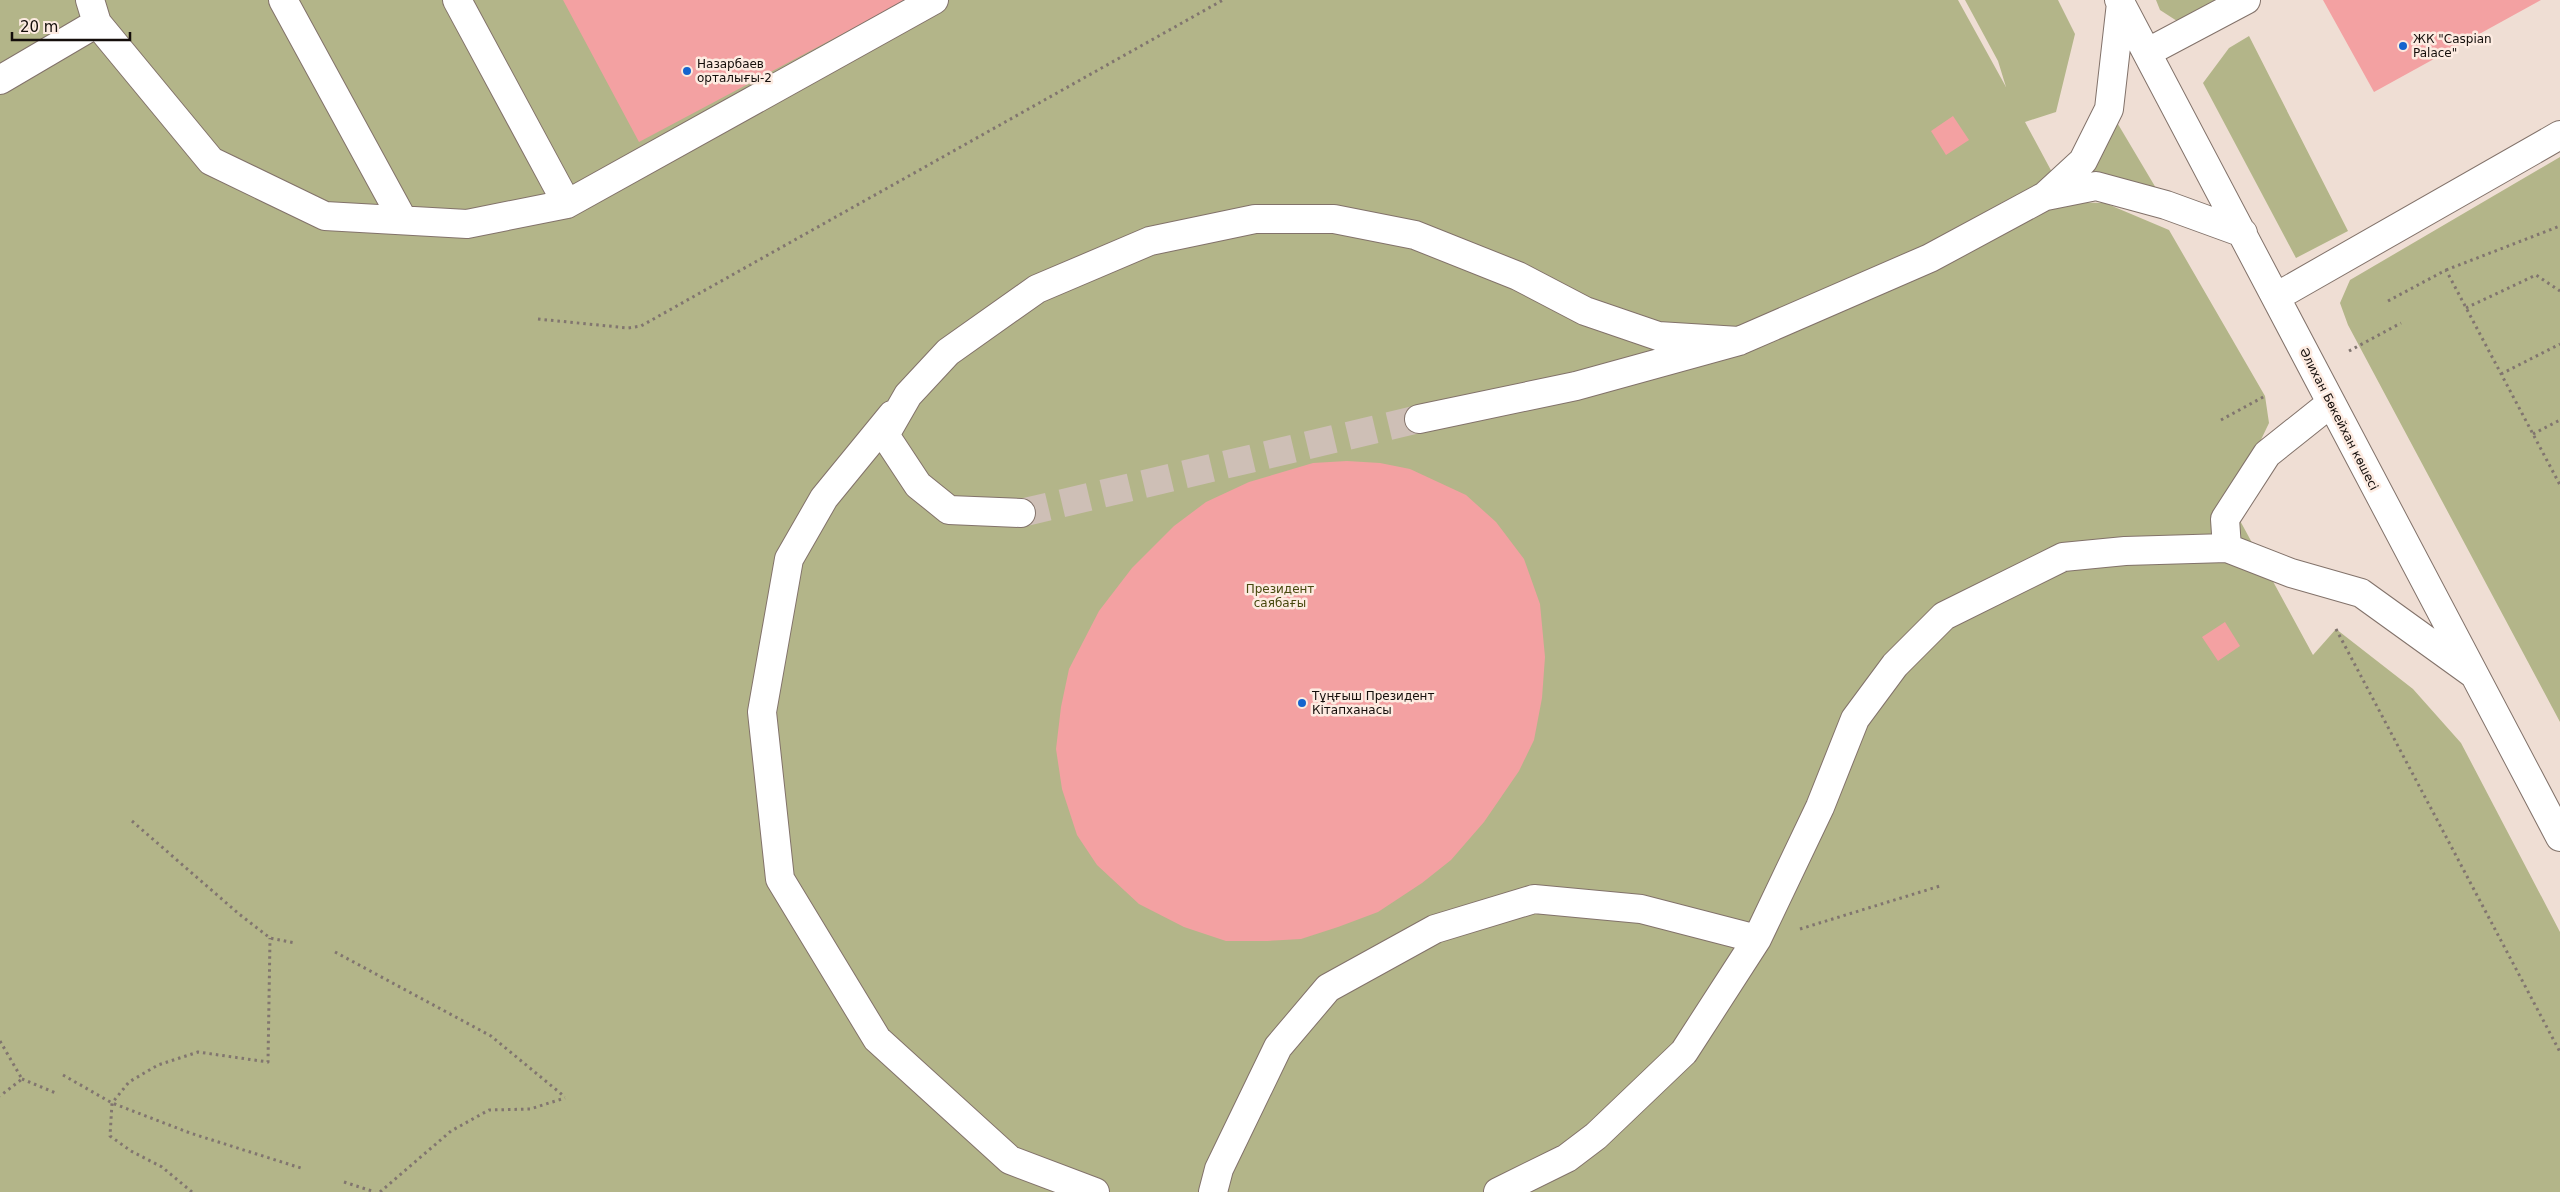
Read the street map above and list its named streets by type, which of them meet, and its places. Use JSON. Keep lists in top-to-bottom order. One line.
{"streets":{"street":["Әлихан Бөкейхан көшесі"]},"parks":["Президент саябағы"],"places":["ЖК \"Caspian Palace\"","Назарбаев орталығы-2","Тұңғыш Президент Кітапханасы"],"scale_bar":"20 m"}
